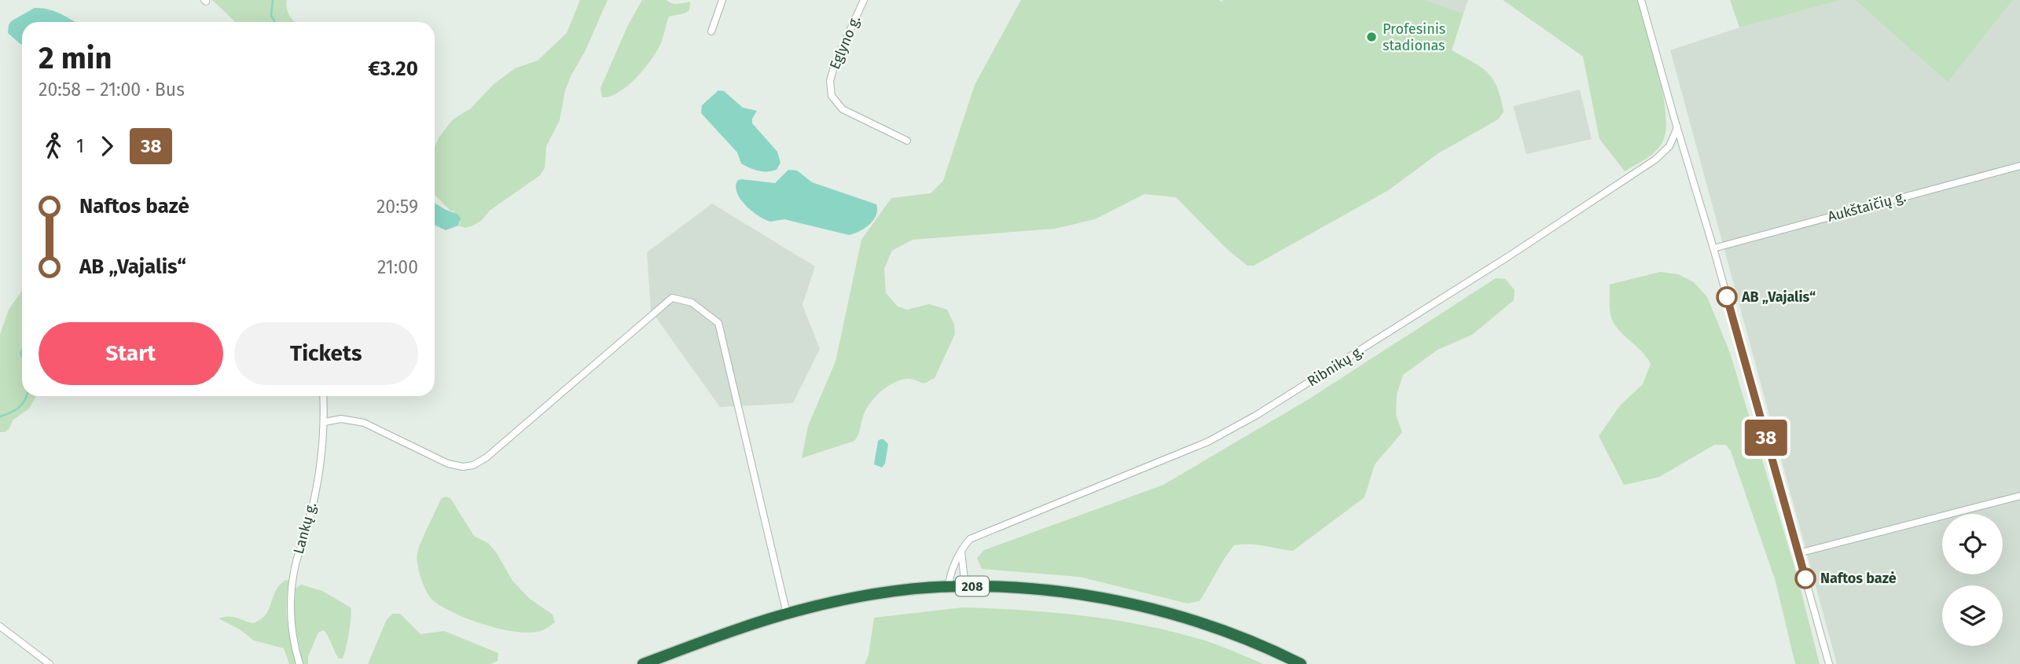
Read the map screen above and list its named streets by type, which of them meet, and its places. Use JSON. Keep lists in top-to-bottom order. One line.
{"streets":{"highway":["208"],"street":["Eglyno g.","Aukštaičių g.","Ribnikų g.","Lankų g."]},"places":["Profesinis stadionas","AB „Vajalis“","Naftos bazė"],"lines":["bus line 38"],"page":{"on_map":"38","heading":["2 min","20:58 – 21:00 · Bus","€3.20"],"legs":["1","38"],"list":[{"name":"Naftos bazė","value":"20:59"},{"name":"AB „Vajalis“","value":"21:00"}],"buttons":["Start","Tickets"]}}
